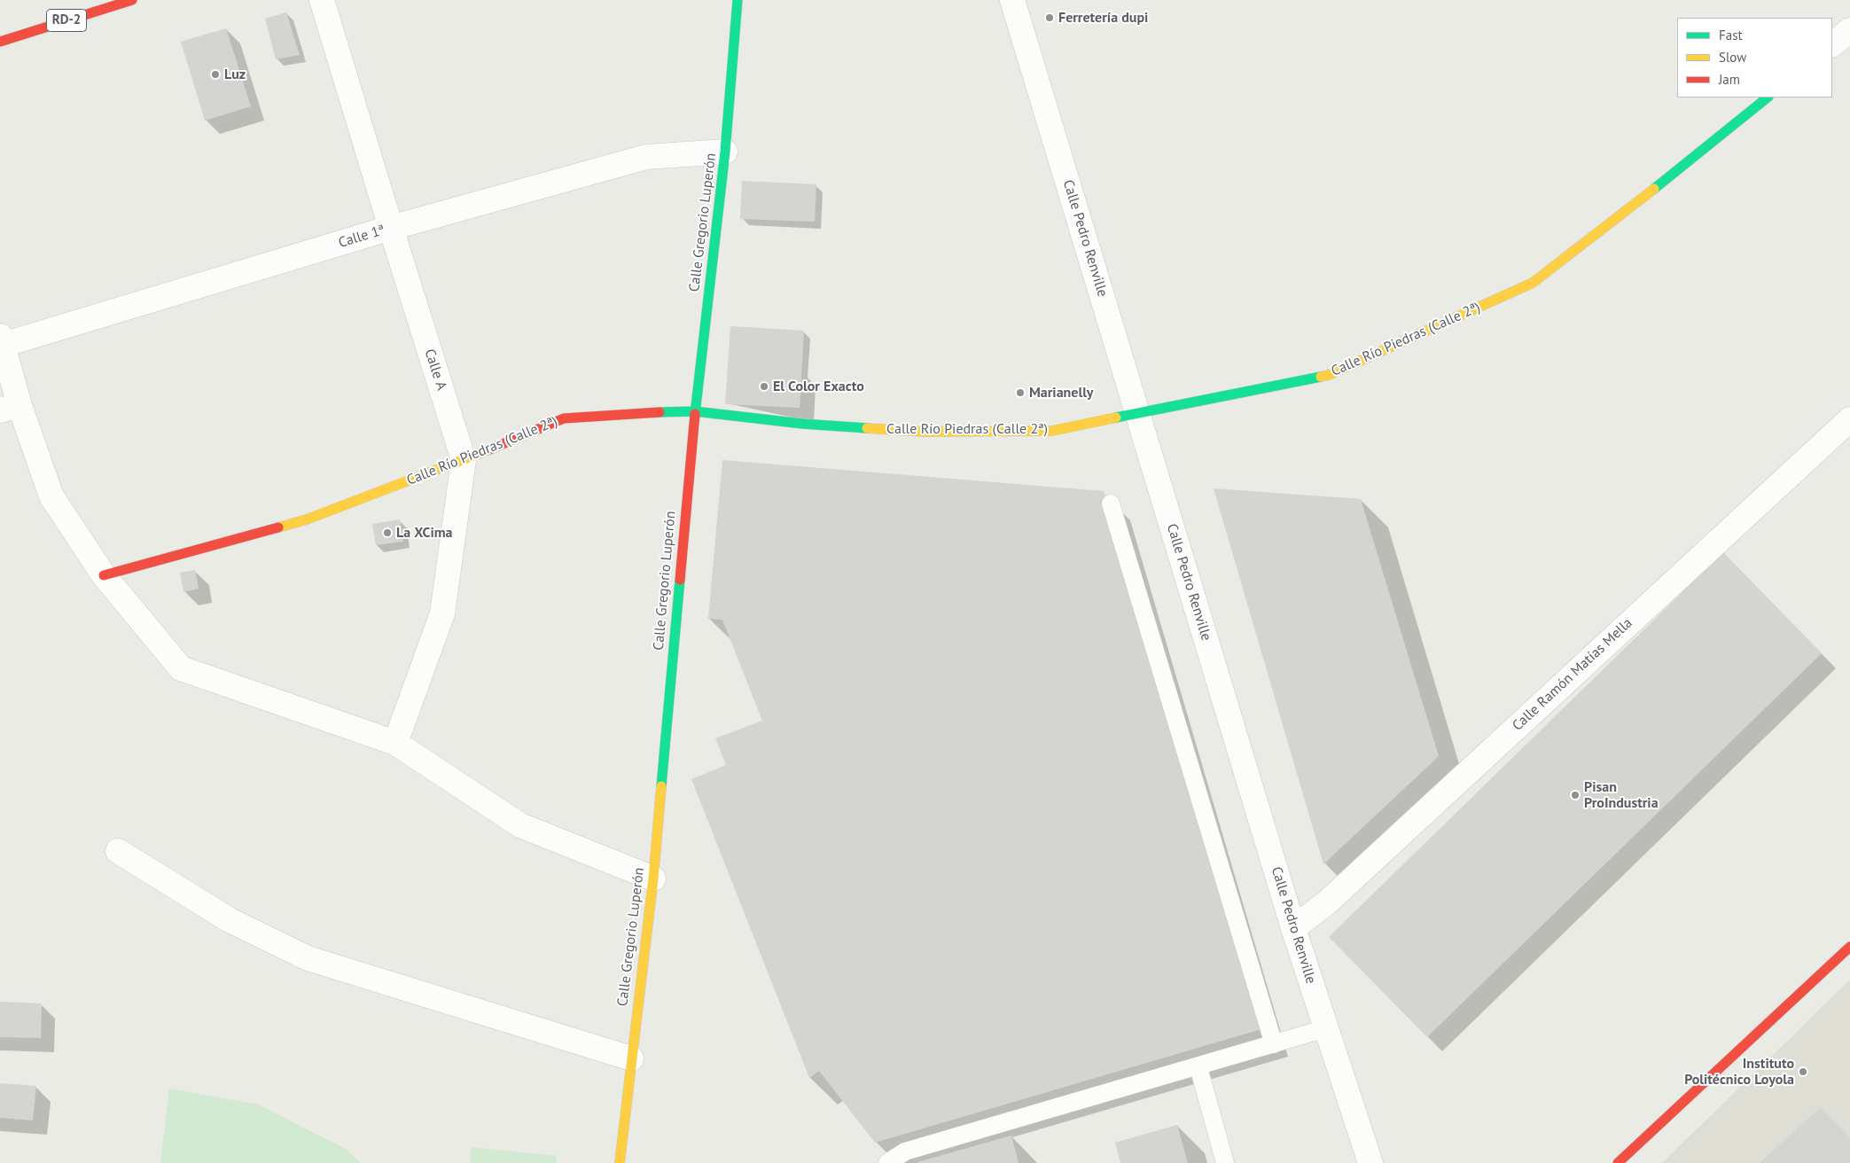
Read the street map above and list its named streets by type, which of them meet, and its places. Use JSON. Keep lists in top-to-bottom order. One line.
{"streets":{"street":["RD-2","Calle Gregorio Luperón","Calle 1ª","Calle Pedro Renville","Calle Río Piedras (Calle 2ª)","Calle A","Calle Ramón Matías Mella"]},"crossings":[["Calle Gregorio Luperón","Calle 1ª"],["Calle Gregorio Luperón","Calle Río Piedras (Calle 2ª)"],["Calle 1ª","Calle A"],["Calle Pedro Renville","Calle Río Piedras (Calle 2ª)"],["Calle Pedro Renville","Calle Ramón Matías Mella"],["Calle Río Piedras (Calle 2ª)","Calle A"]],"places":["Ferretería dupi","Luz","El Color Exacto","Marianelly","La XCima","Pisan ProIndustria","Instituto Politécnico Loyola"],"legend":["Fast","Slow","Jam"]}
